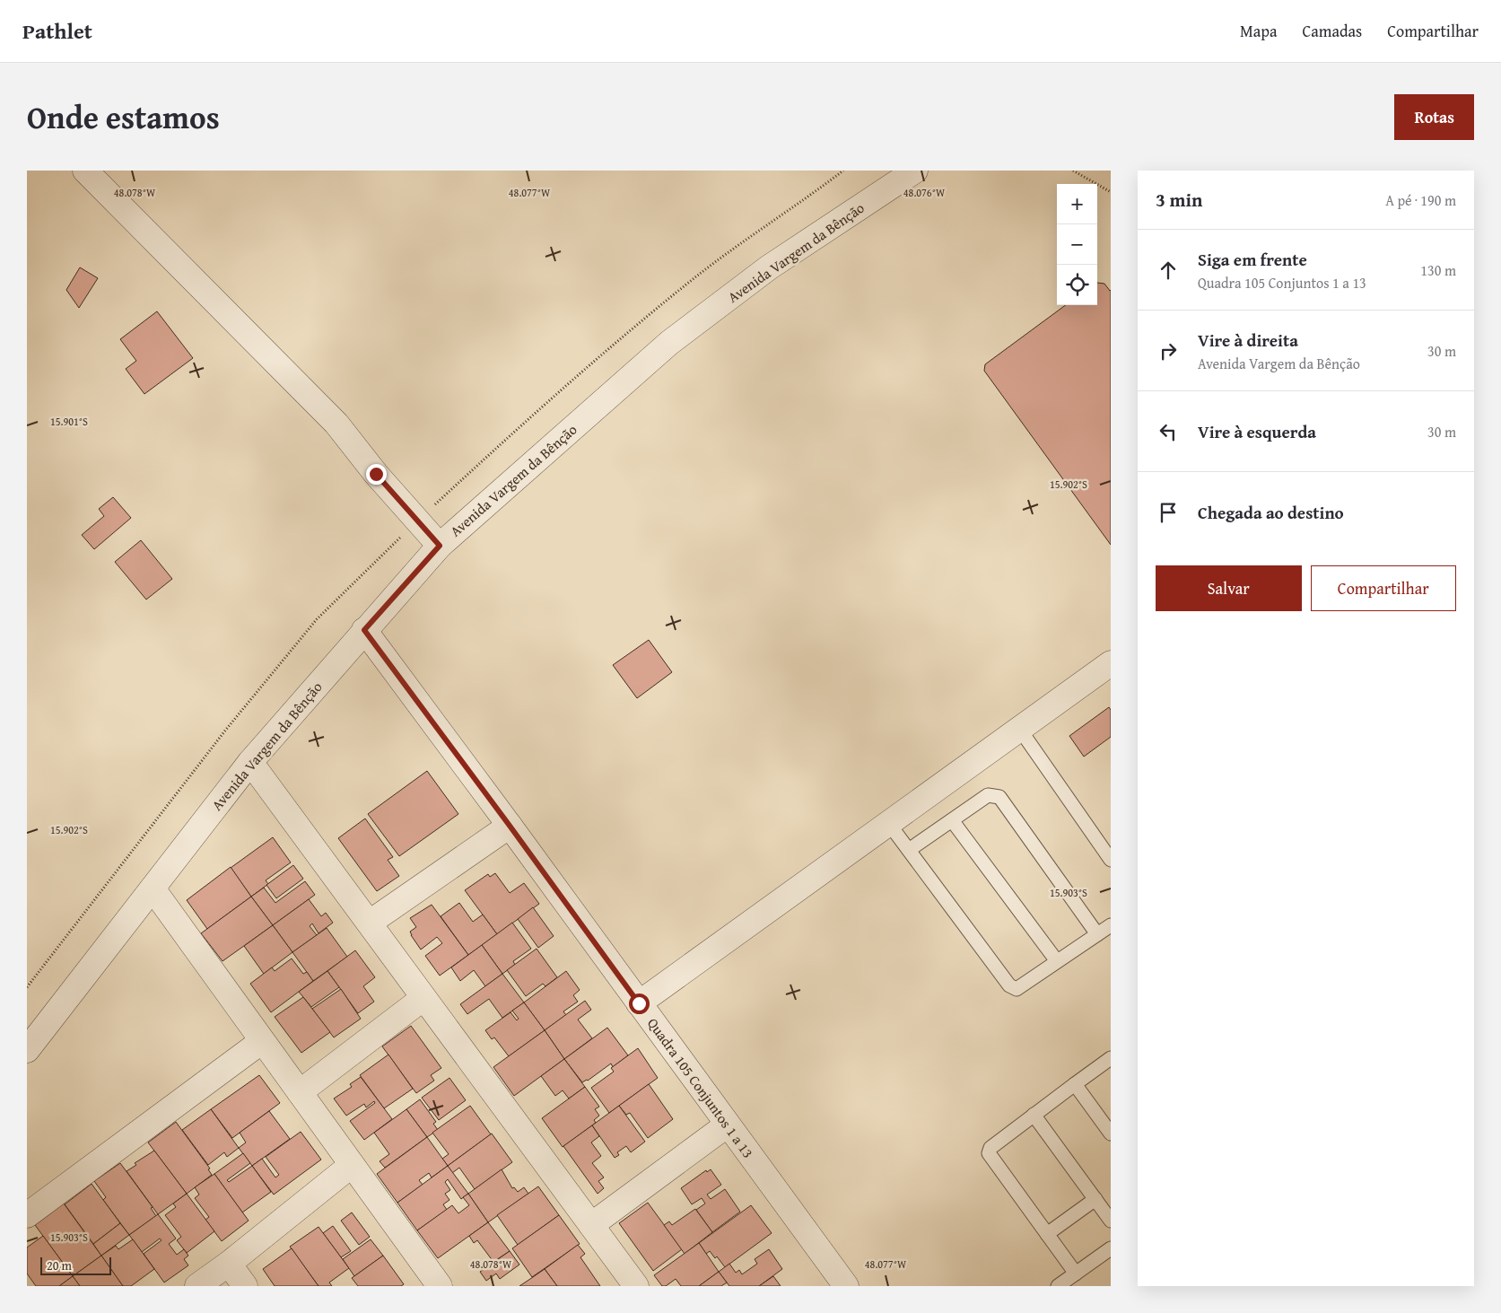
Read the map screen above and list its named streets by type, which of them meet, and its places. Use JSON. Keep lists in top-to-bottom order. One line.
{"streets":{"street":["Avenida Vargem da Bênção","Quadra 105 Conjuntos 1 a 13"]},"crossings":[["Avenida Vargem da Bênção","Quadra 105 Conjuntos 1 a 13"]],"scale_bar":"20 m","page":{"header":"Pathlet","nav":["Mapa","Camadas","Compartilhar"],"title":"Onde estamos","buttons":["Rotas",["Salvar","Compartilhar"]],"heading":["3 min","A pé · 190 m"],"map_buttons":["+","−"],"list":[["Siga em frente","Quadra 105 Conjuntos 1 a 13","130 m"],["Vire à direita","Avenida Vargem da Bênção","30 m"],["Vire à esquerda","30 m"],"Chegada ao destino"],"scale":"20 m"},"coordinates":["48.078°W","48.077°W","48.076°W","15.901°S","15.902°S","15.903°S"]}
